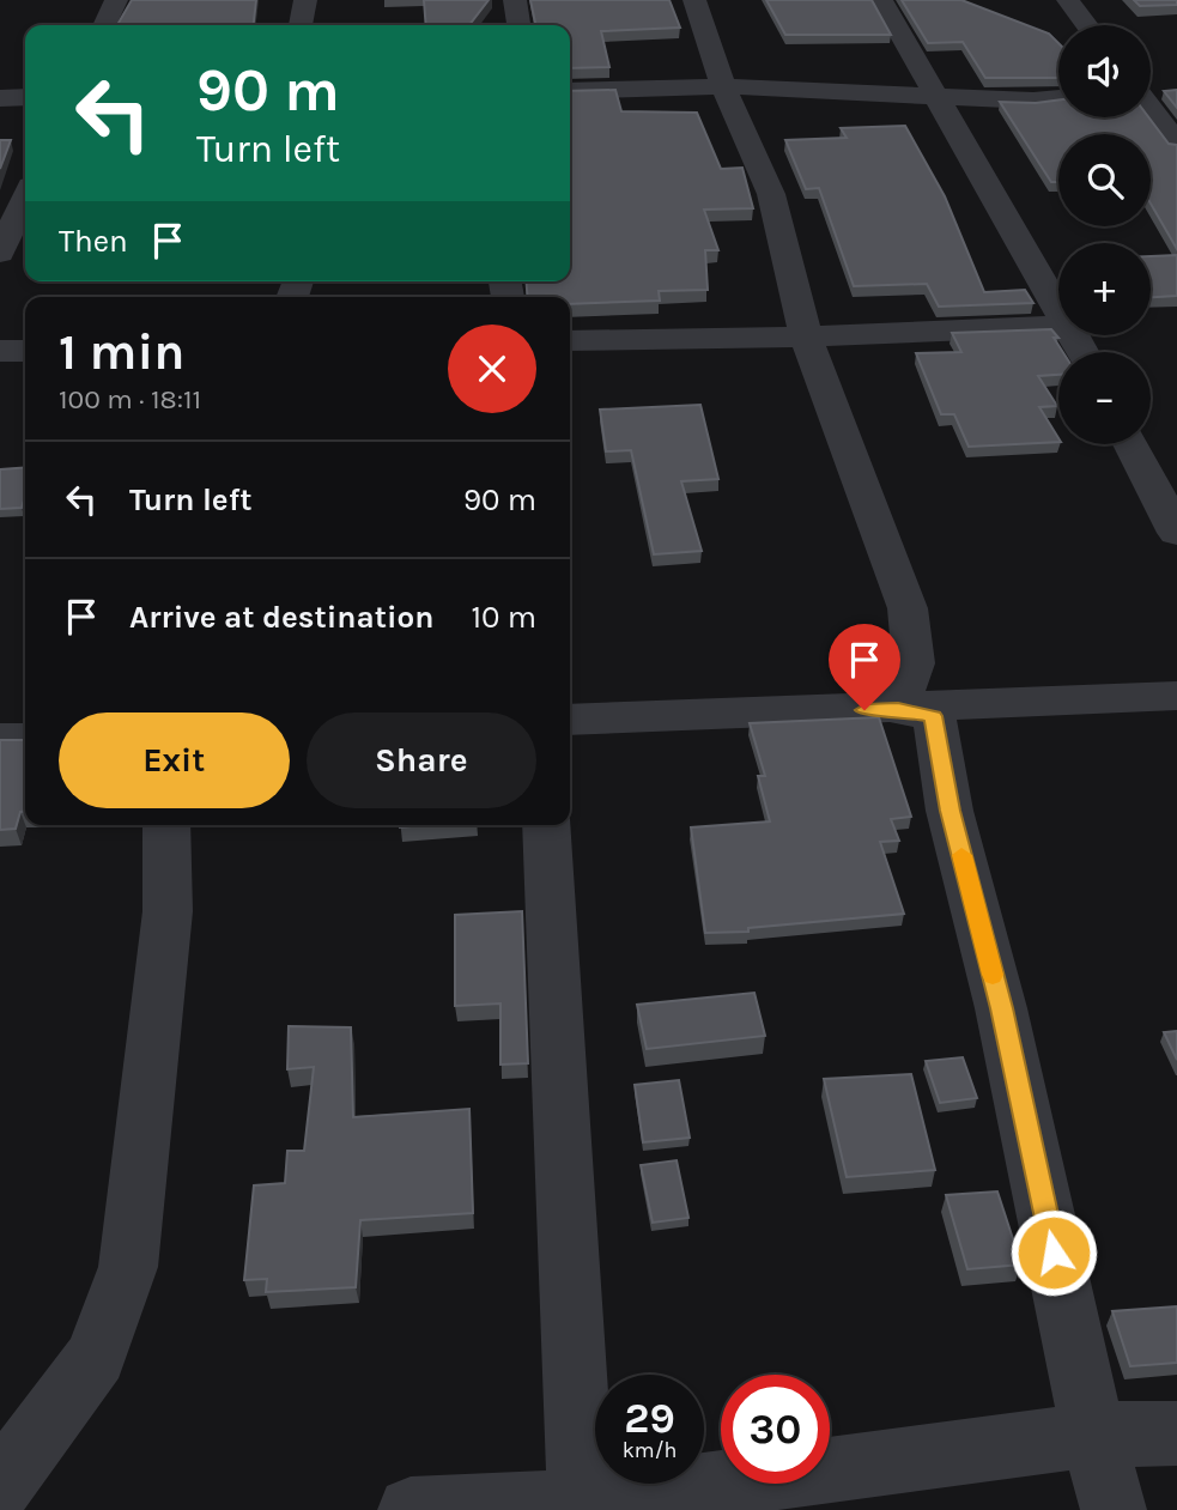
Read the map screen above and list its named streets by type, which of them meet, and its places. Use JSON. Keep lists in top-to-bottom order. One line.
{"page":{"map_buttons":["+","−"],"turn":["90 m","Turn left"],"then":"Then","heading":["1 min","100 m · 18:11"],"list":[{"name":"Turn left","value":"90 m"},{"name":"Arrive at destination","value":"10 m"}],"buttons":["Exit","Share"],"speed":"29 km/h","limit":"30"}}
